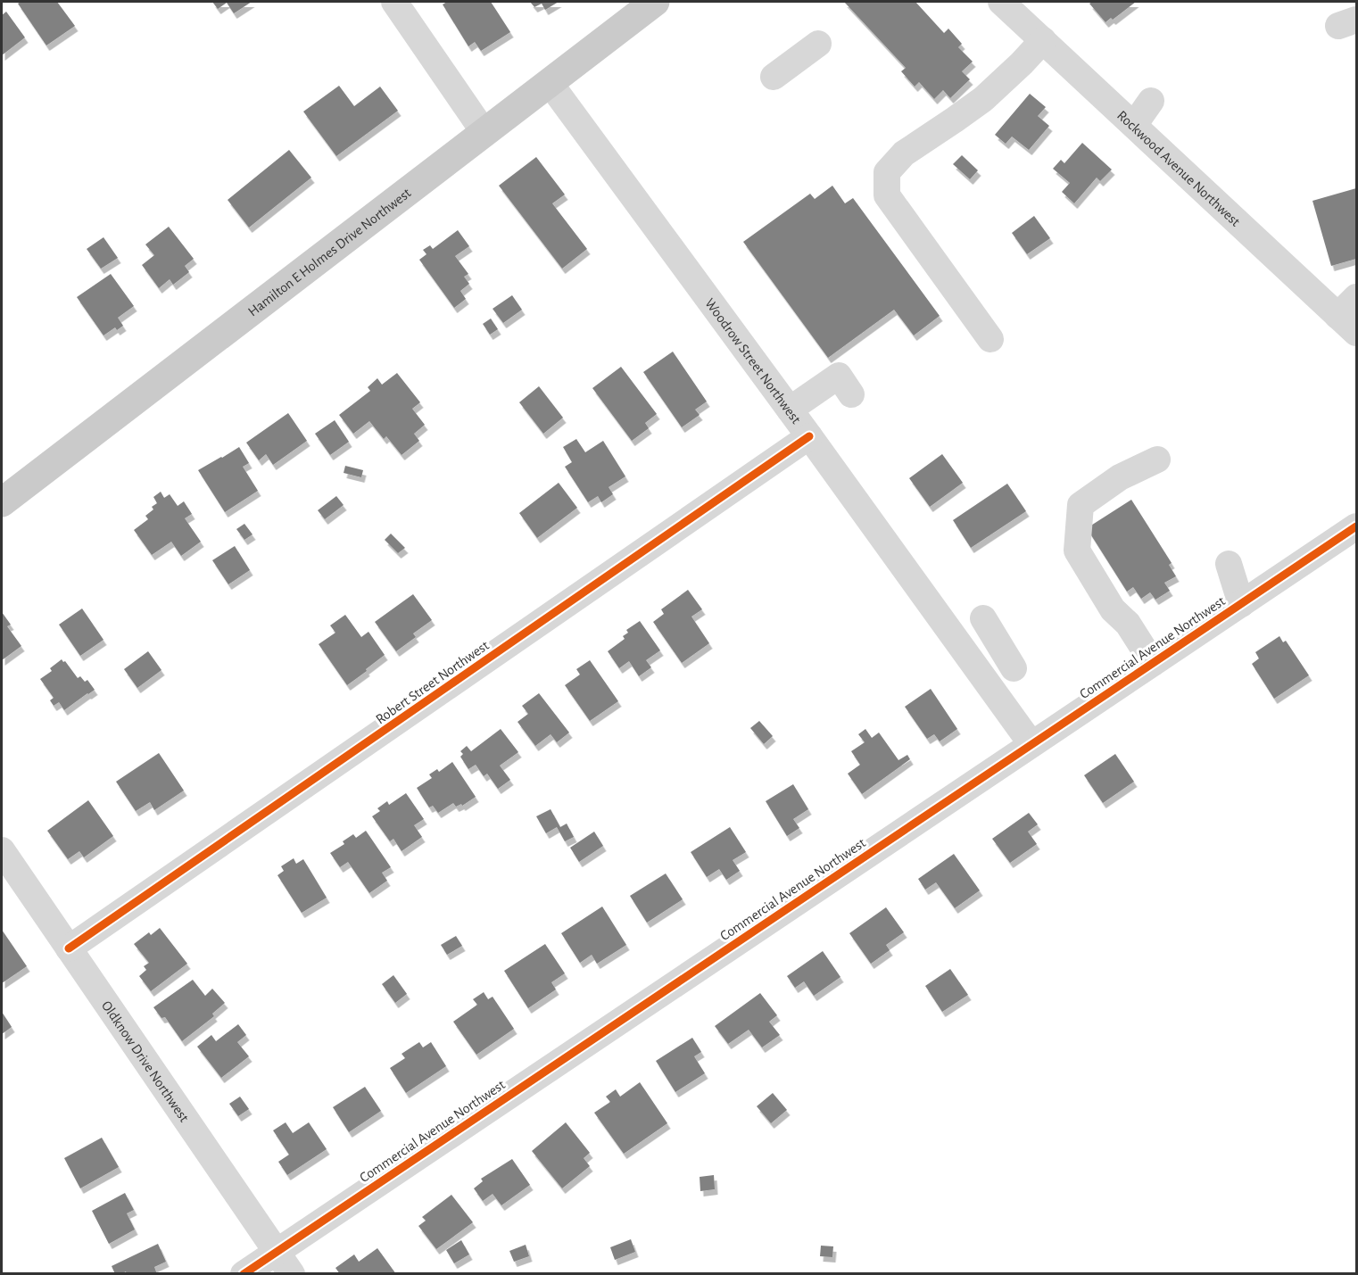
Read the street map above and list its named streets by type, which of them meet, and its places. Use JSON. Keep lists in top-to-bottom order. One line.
{"streets":{"main road":["Hamilton E Holmes Drive Northwest"],"street":["Rockwood Avenue Northwest","Woodrow Street Northwest","Commercial Avenue Northwest","Robert Street Northwest","Oldknow Drive Northwest"]},"crossings":[["Hamilton E Holmes Drive Northwest","Woodrow Street Northwest"],["Woodrow Street Northwest","Commercial Avenue Northwest"],["Woodrow Street Northwest","Robert Street Northwest"],["Commercial Avenue Northwest","Oldknow Drive Northwest"],["Robert Street Northwest","Oldknow Drive Northwest"]]}
